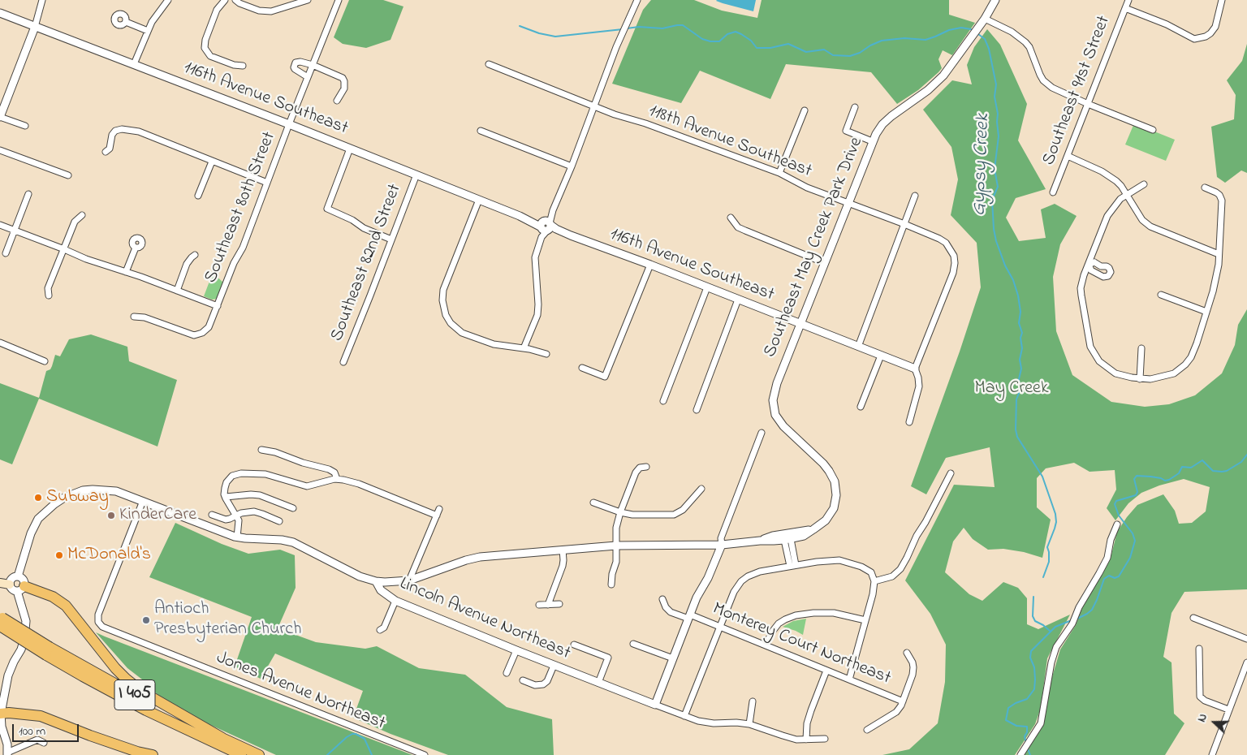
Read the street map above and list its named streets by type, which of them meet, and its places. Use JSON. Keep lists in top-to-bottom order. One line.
{"streets":{"highway":["I 405"],"street":["Southeast 91st Street","116th Avenue Southeast","118th Avenue Southeast","Southeast 80th Street","Southeast May Creek Park Drive","Southeast 82nd Street","Lincoln Avenue Northeast","Monterey Court Northeast","Jones Avenue Northeast"]},"crossings":[["116th Avenue Southeast","118th Avenue Southeast"],["116th Avenue Southeast","Southeast 80th Street"],["116th Avenue Southeast","Southeast May Creek Park Drive"],["116th Avenue Southeast","Southeast 82nd Street"],["118th Avenue Southeast","Southeast May Creek Park Drive"],["Lincoln Avenue Northeast","Jones Avenue Northeast"]],"water":["Gypsy Creek"],"parks":["May Creek"],"places":["Subway","KinderCare","McDonald's","Antioch Presbyterian Church"],"scale_bar":"100 m","north":"left"}
